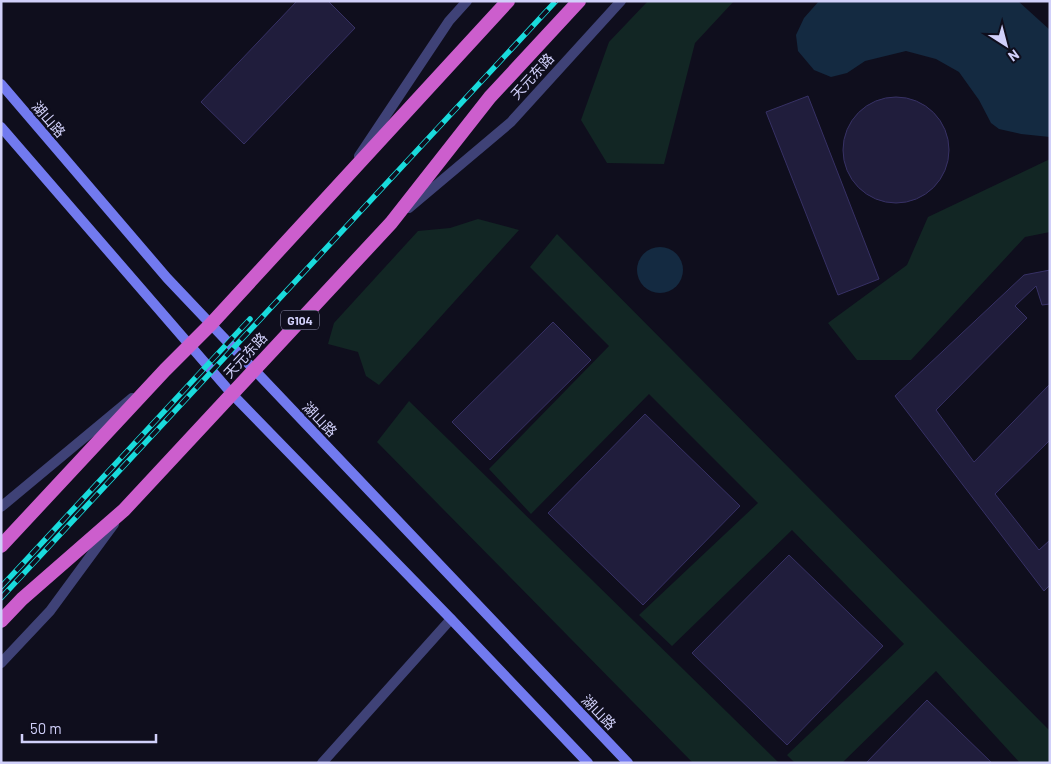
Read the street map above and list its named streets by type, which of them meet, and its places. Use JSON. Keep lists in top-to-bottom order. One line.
{"streets":{"highway":["天元东路","G104"],"main road":["湖山路"]},"crossings":[["天元东路","湖山路"]],"scale_bar":"50 m","north":"bottom right"}
